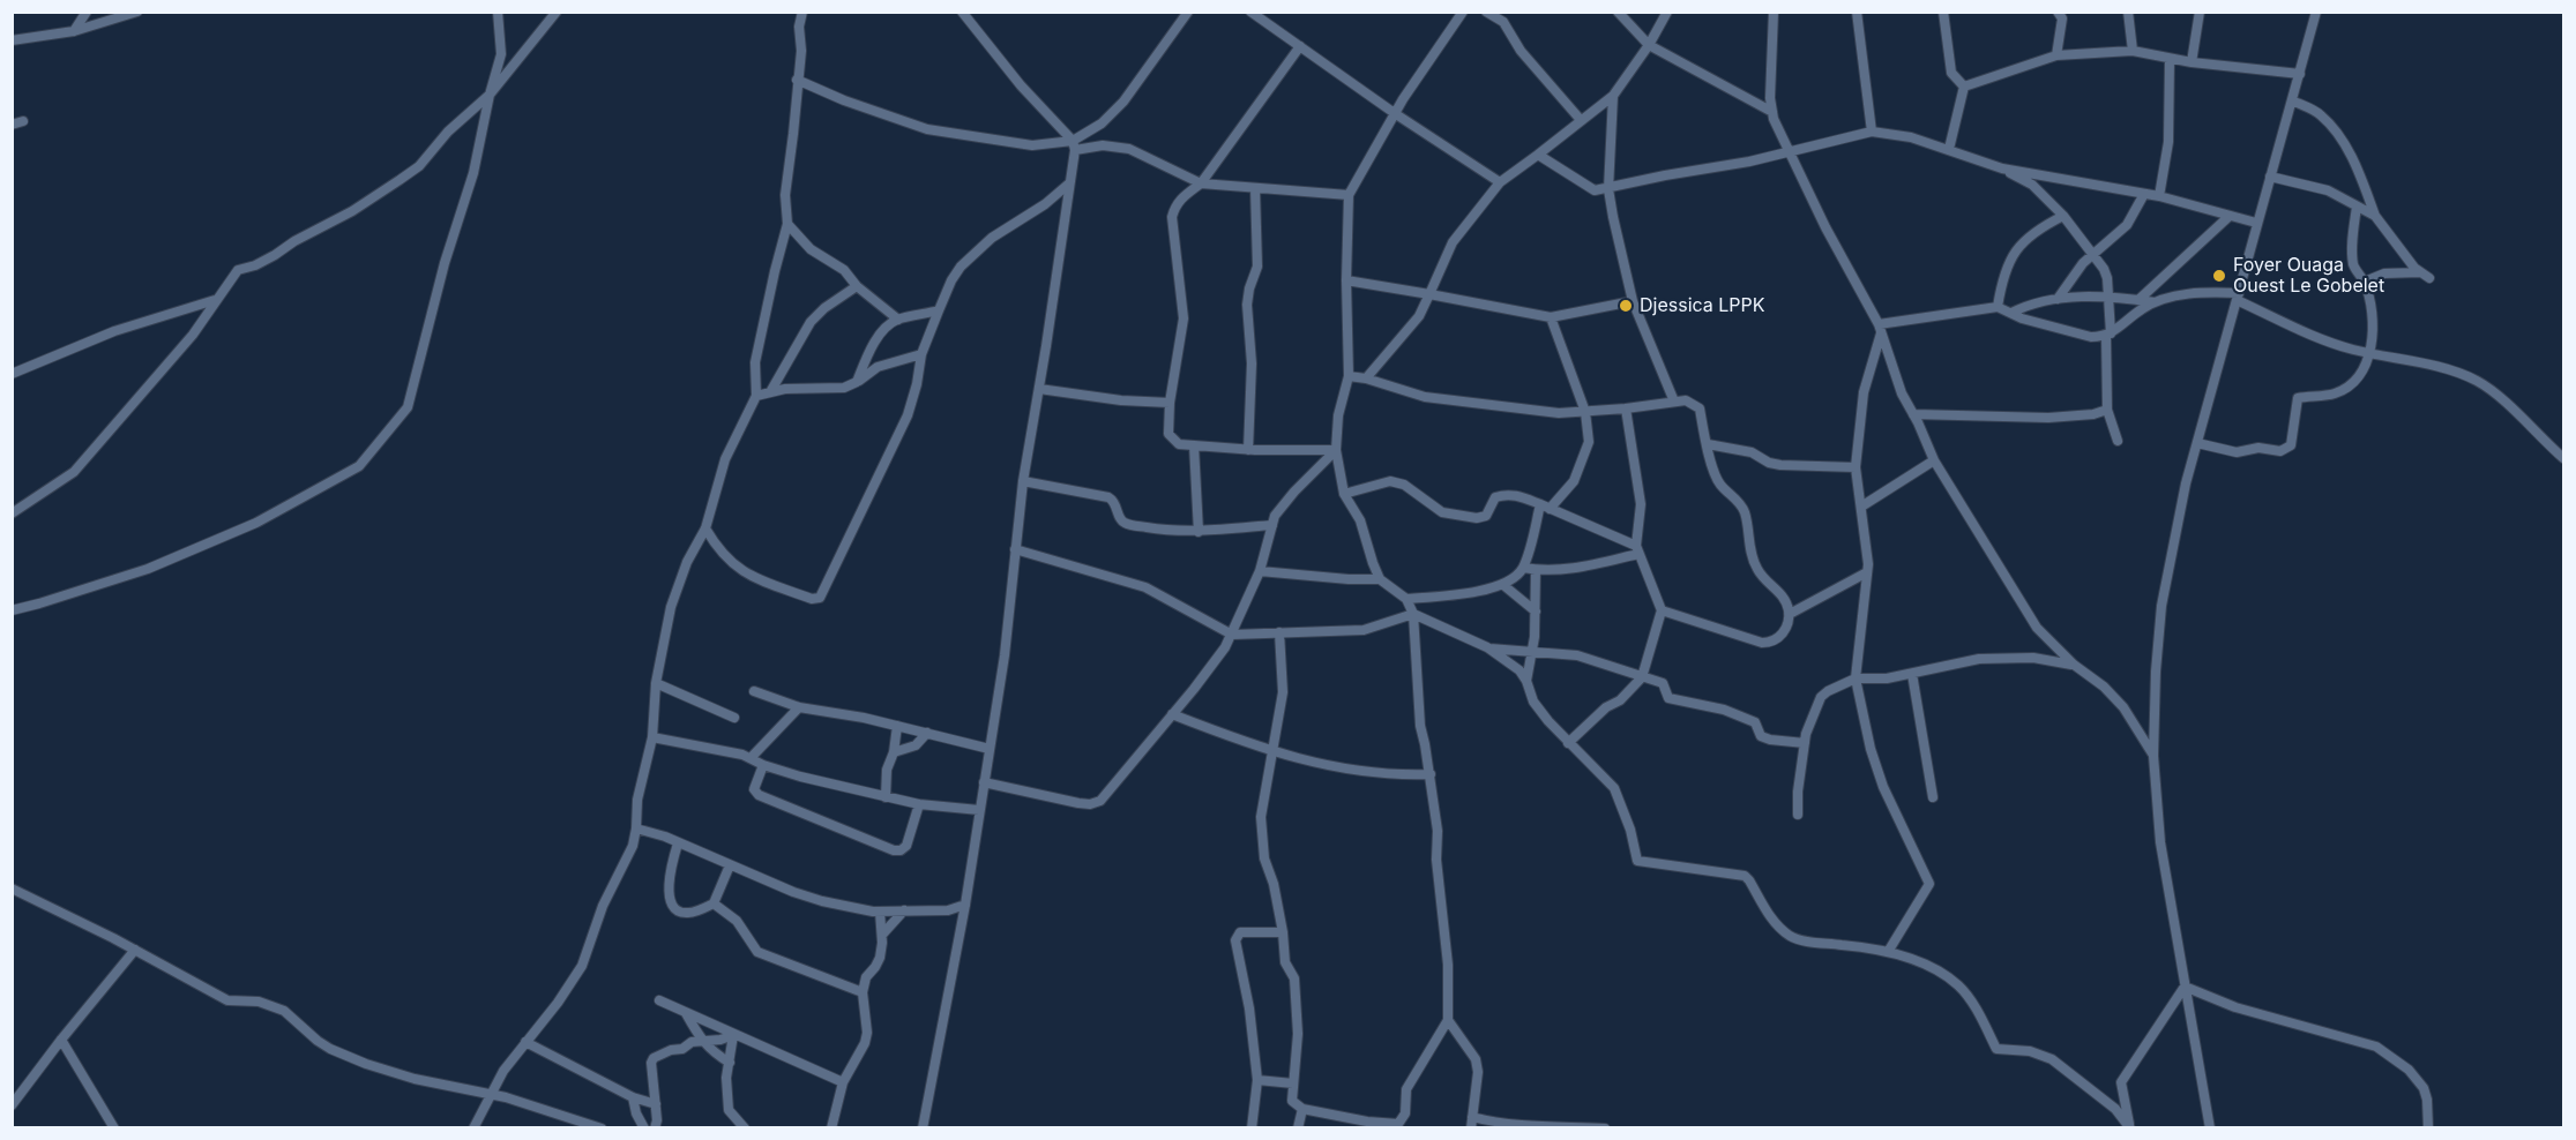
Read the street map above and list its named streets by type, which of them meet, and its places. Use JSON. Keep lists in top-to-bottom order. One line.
{"places":["Foyer Ouaga Ouest Le Gobelet","Djessica LPPK"]}
